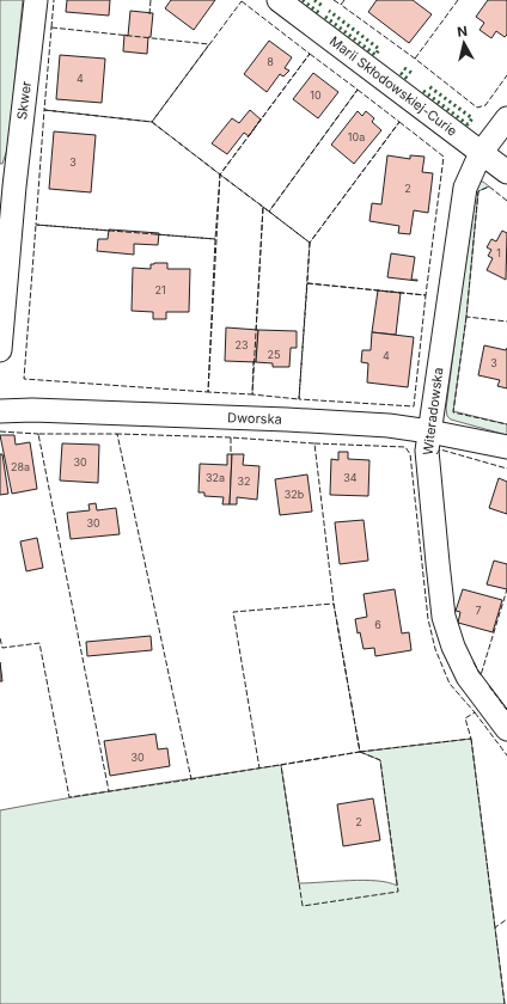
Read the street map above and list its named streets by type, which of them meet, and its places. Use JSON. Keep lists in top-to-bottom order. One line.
{"streets":{"street":["Marii Skłodowskiej-Curie","Skwer","Witeradowska","Dworska"]},"crossings":[["Marii Skłodowskiej-Curie","Witeradowska"],["Witeradowska","Dworska"]],"house_numbers":["8","4","10","10a","3","2","1","21","23","25","4","3","30","28a","32a","34","32","32b","30","7","6","30","2"],"north":"top"}
